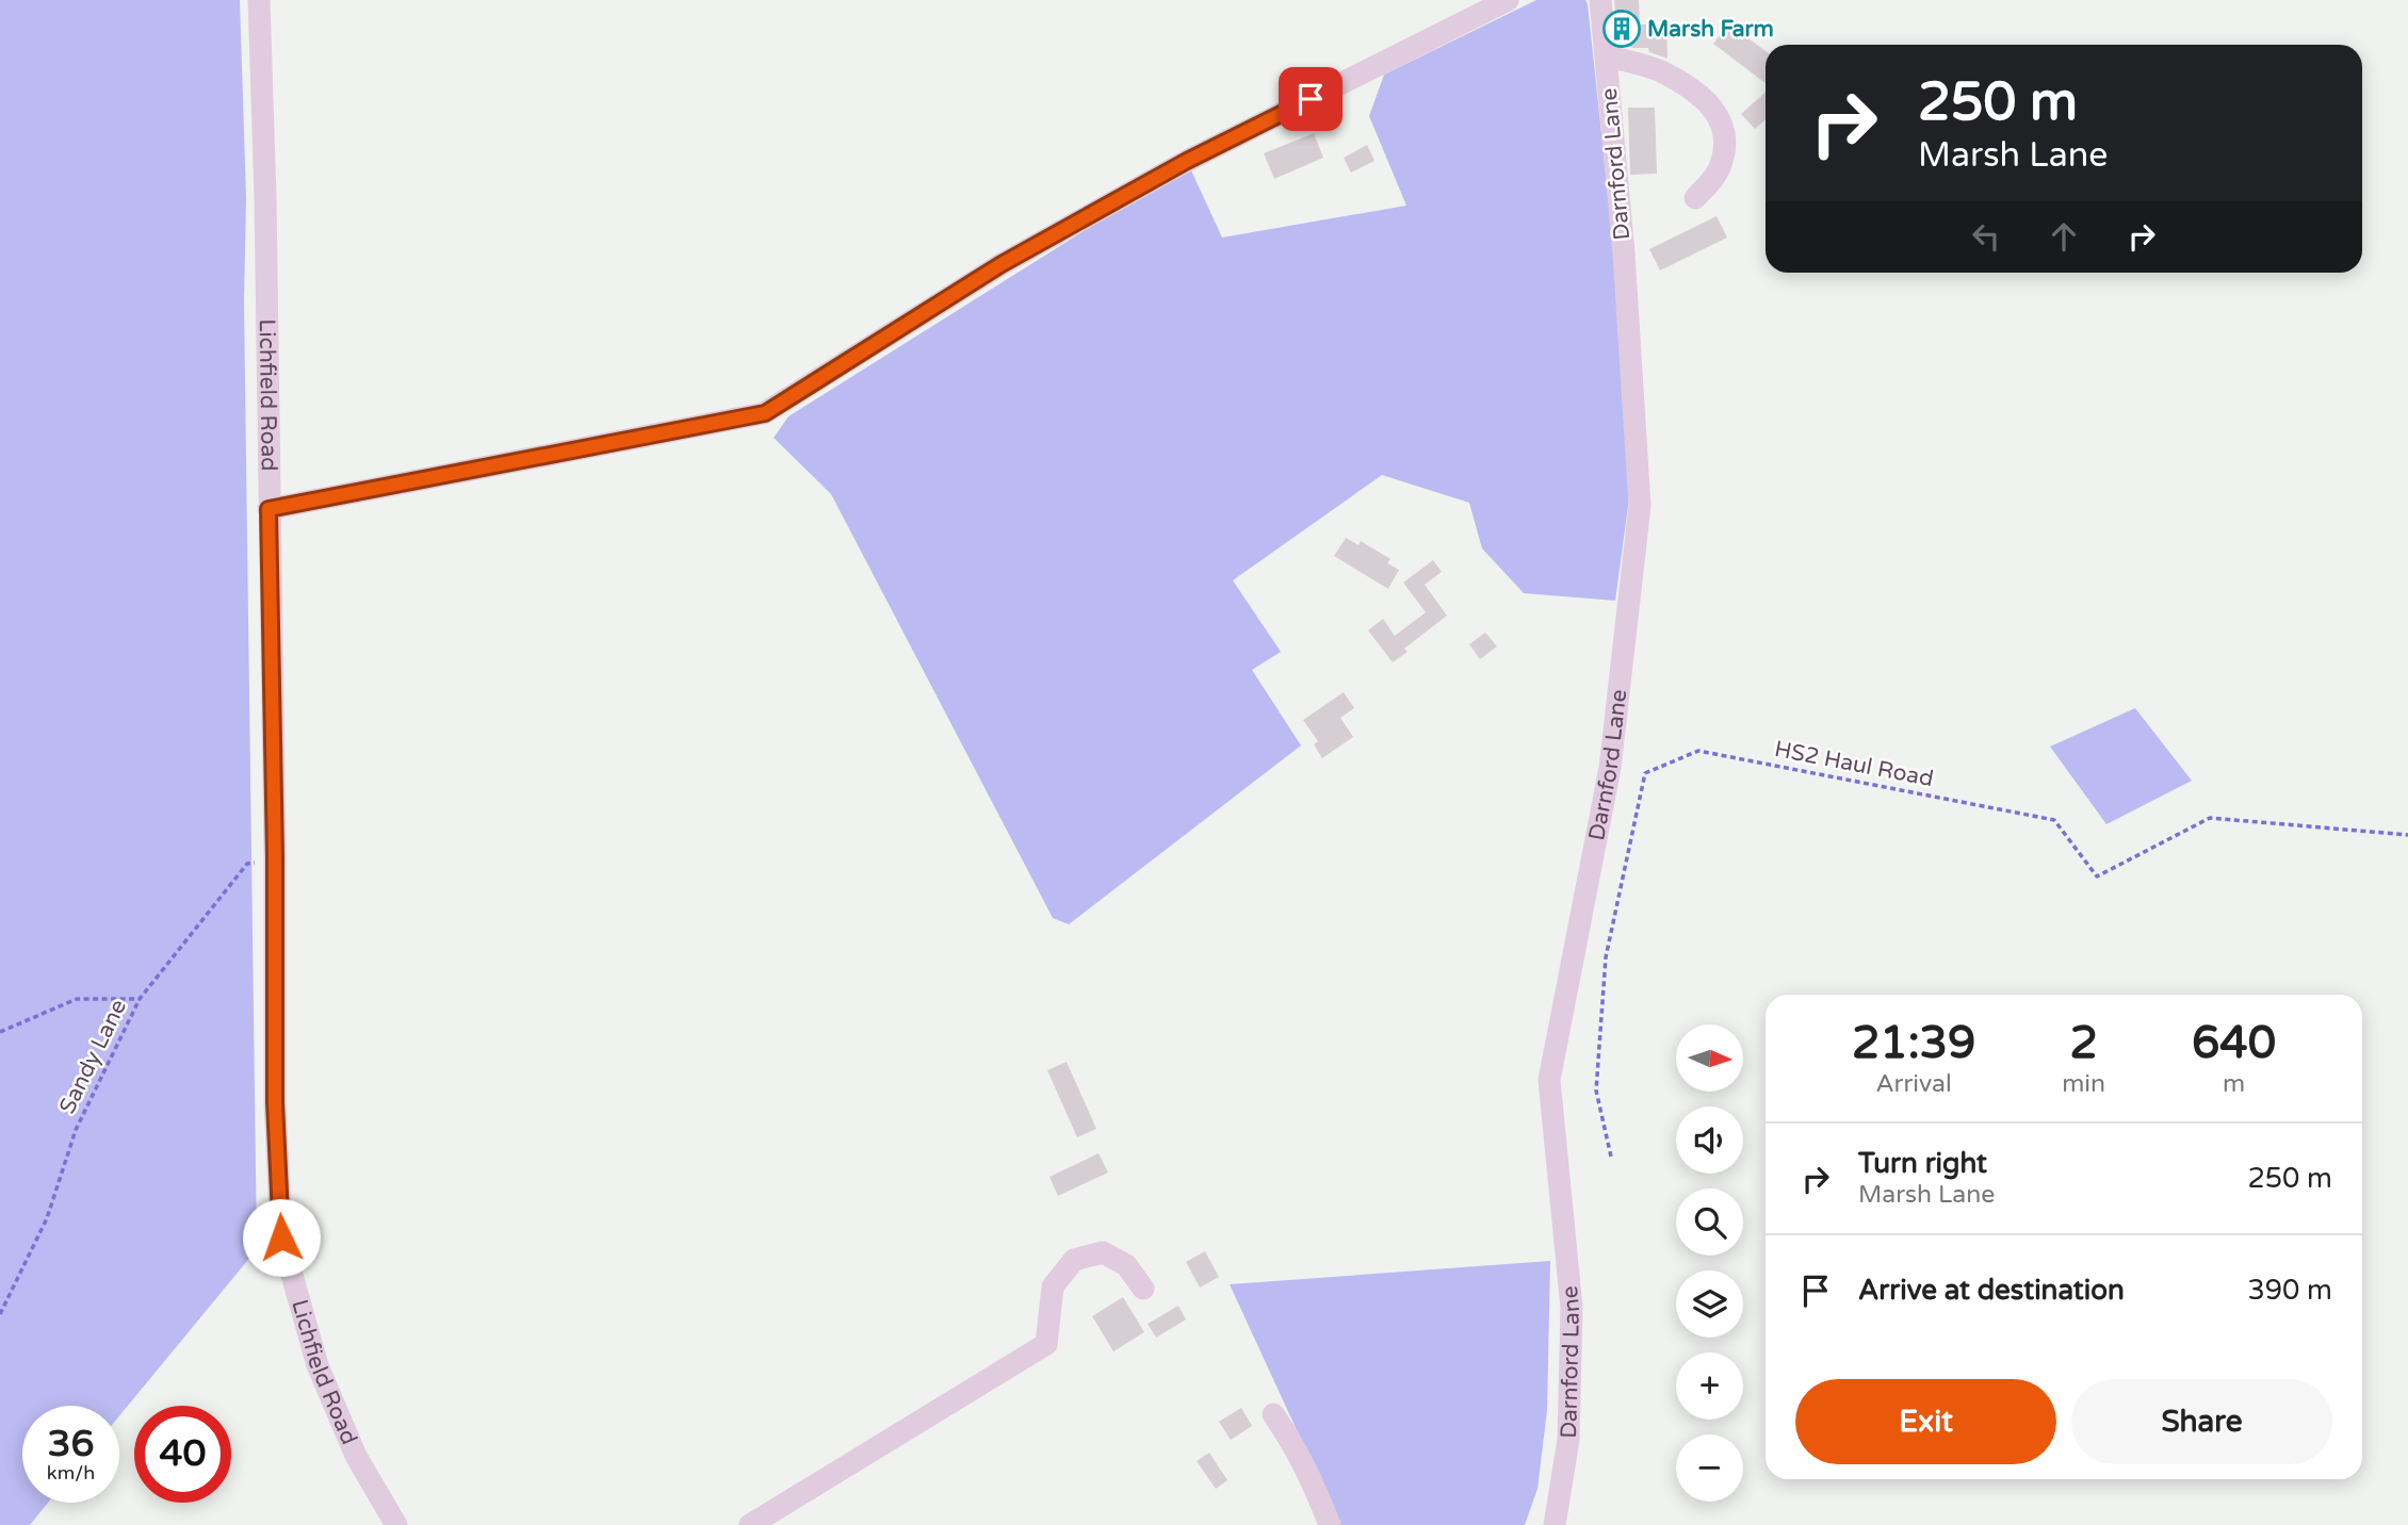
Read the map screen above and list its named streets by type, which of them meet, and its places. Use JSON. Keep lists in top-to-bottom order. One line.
{"streets":{"street":["Darnford Lane","Lichfield Road"],"path":["HS2 Haul Road","Sandy Lane"]},"crossings":[["Lichfield Road","Sandy Lane"]],"places":{"building":["Marsh Farm"]},"north":"right","page":{"turn":["250 m","Marsh Lane"],"eta":["21:39","Arrival","2","min","640","m"],"map_buttons":["+","−"],"list":[{"name":"Turn right","note":"Marsh Lane","value":"250 m"},{"name":"Arrive at destination","value":"390 m"}],"buttons":["Exit","Share"],"speed":"36 km/h","limit":"40"}}
